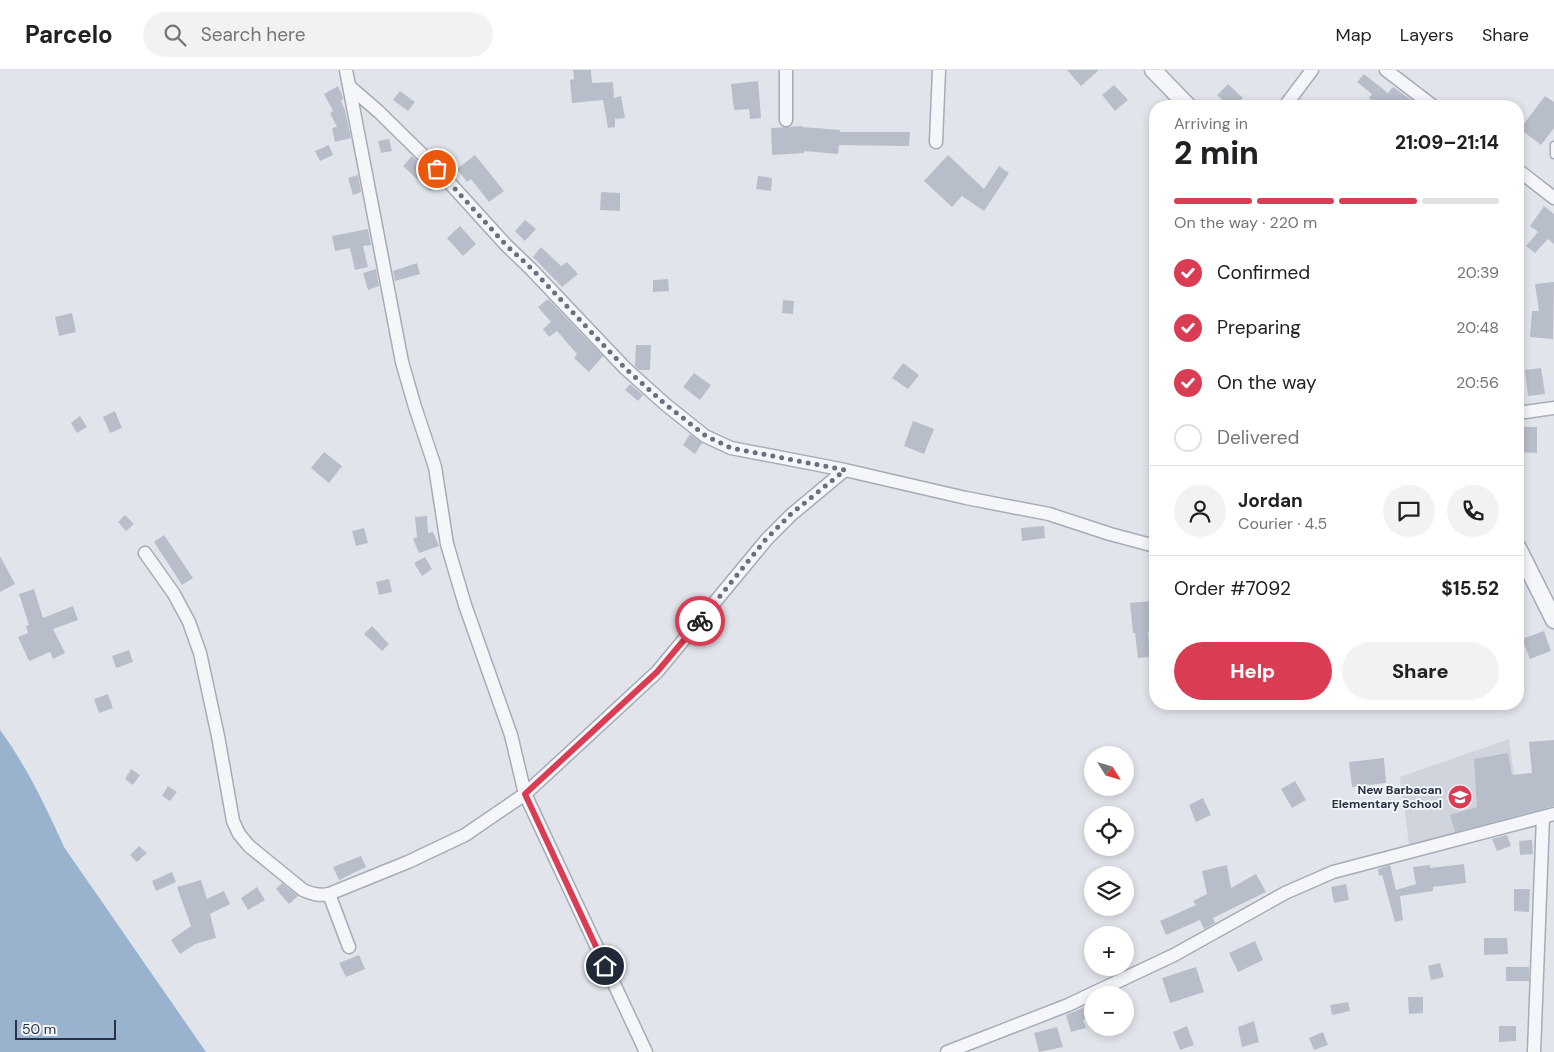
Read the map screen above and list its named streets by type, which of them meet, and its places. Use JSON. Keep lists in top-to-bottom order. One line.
{"places":{"school or university":["New Barbacan Elementary School"]},"scale_bar":"50 m","north":"bottom right","page":{"header":"Parcelo","search":"Search here","nav":["Map","Layers","Share"],"heading":["2 min","Arriving in","21:09–21:14"],"panel":["Jordan","Courier · 4.5","Order #7092","$15.52"],"bar":"On the way · 220 m","list":[["Confirmed","20:39"],["Preparing","20:48"],["On the way","20:56"],"Delivered"],"buttons":["Help","Share"],"map_buttons":["+","−"],"scale":"50 m"}}
